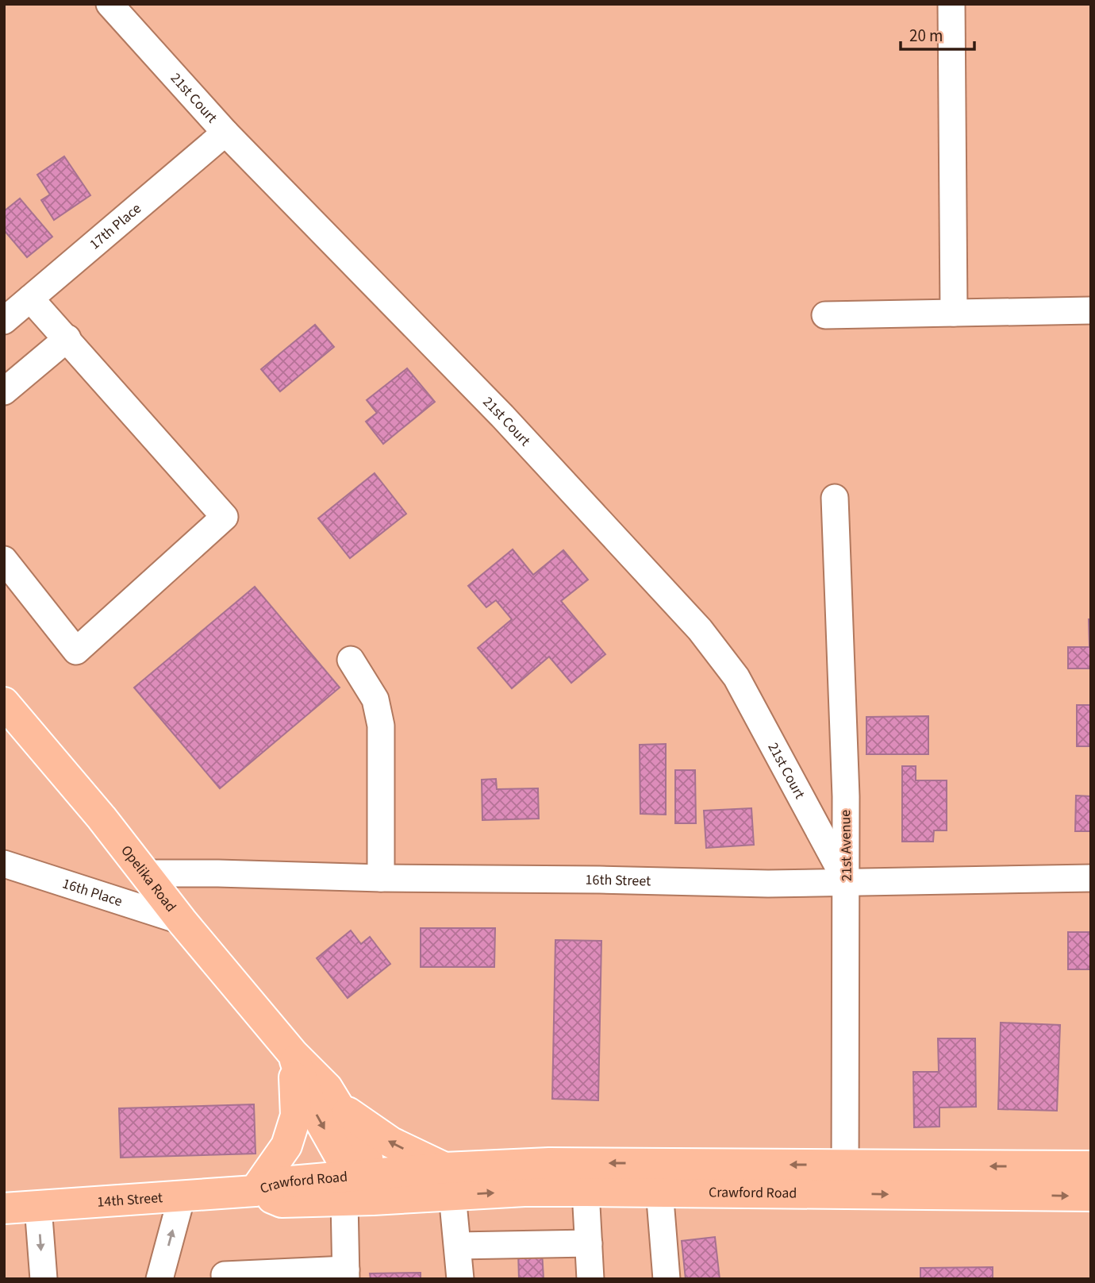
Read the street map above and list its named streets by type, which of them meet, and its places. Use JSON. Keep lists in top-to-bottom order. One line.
{"streets":{"main road":["Opelika Road","Crawford Road","14th Street"],"street":["21st Court","17th Place","21st Avenue","16th Street","16th Place"]},"crossings":[["21st Court","17th Place"],["21st Court","21st Avenue"],["21st Court","16th Street"],["21st Avenue","16th Street"],["21st Avenue","Crawford Road"],["Opelika Road","16th Street"],["Opelika Road","16th Place"],["Opelika Road","Crawford Road"],["Crawford Road","14th Street"]],"scale_bar":"20 m"}
